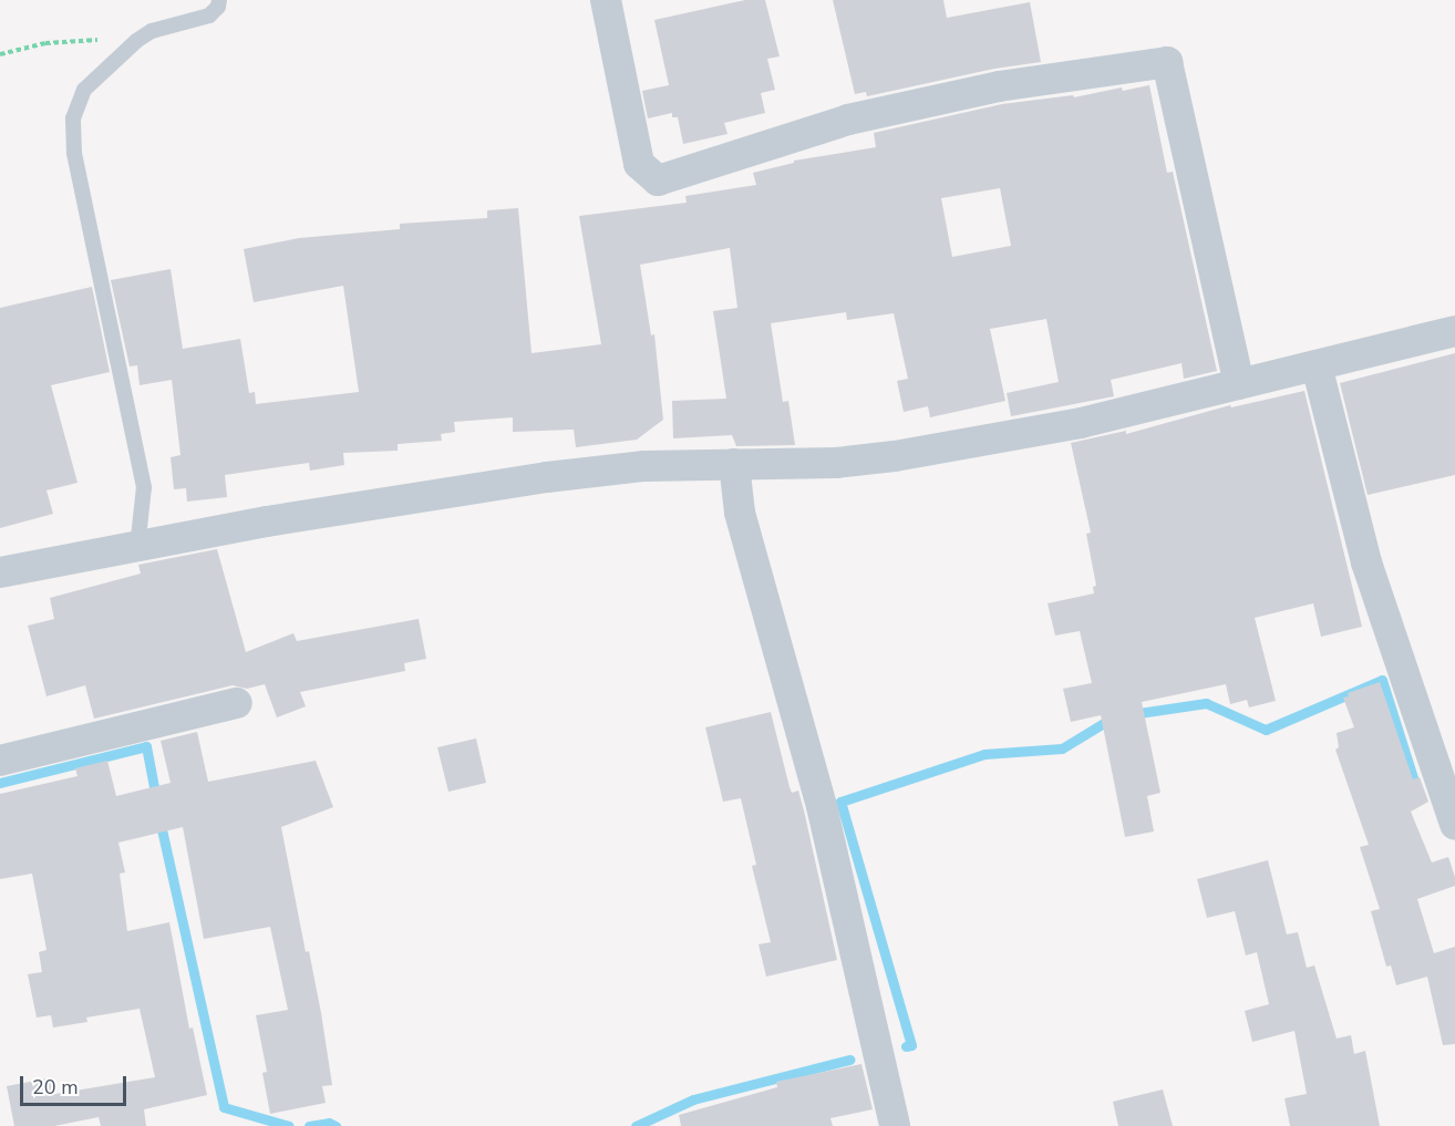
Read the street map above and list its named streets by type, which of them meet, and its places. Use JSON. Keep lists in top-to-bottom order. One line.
{"scale_bar":"20 m"}
